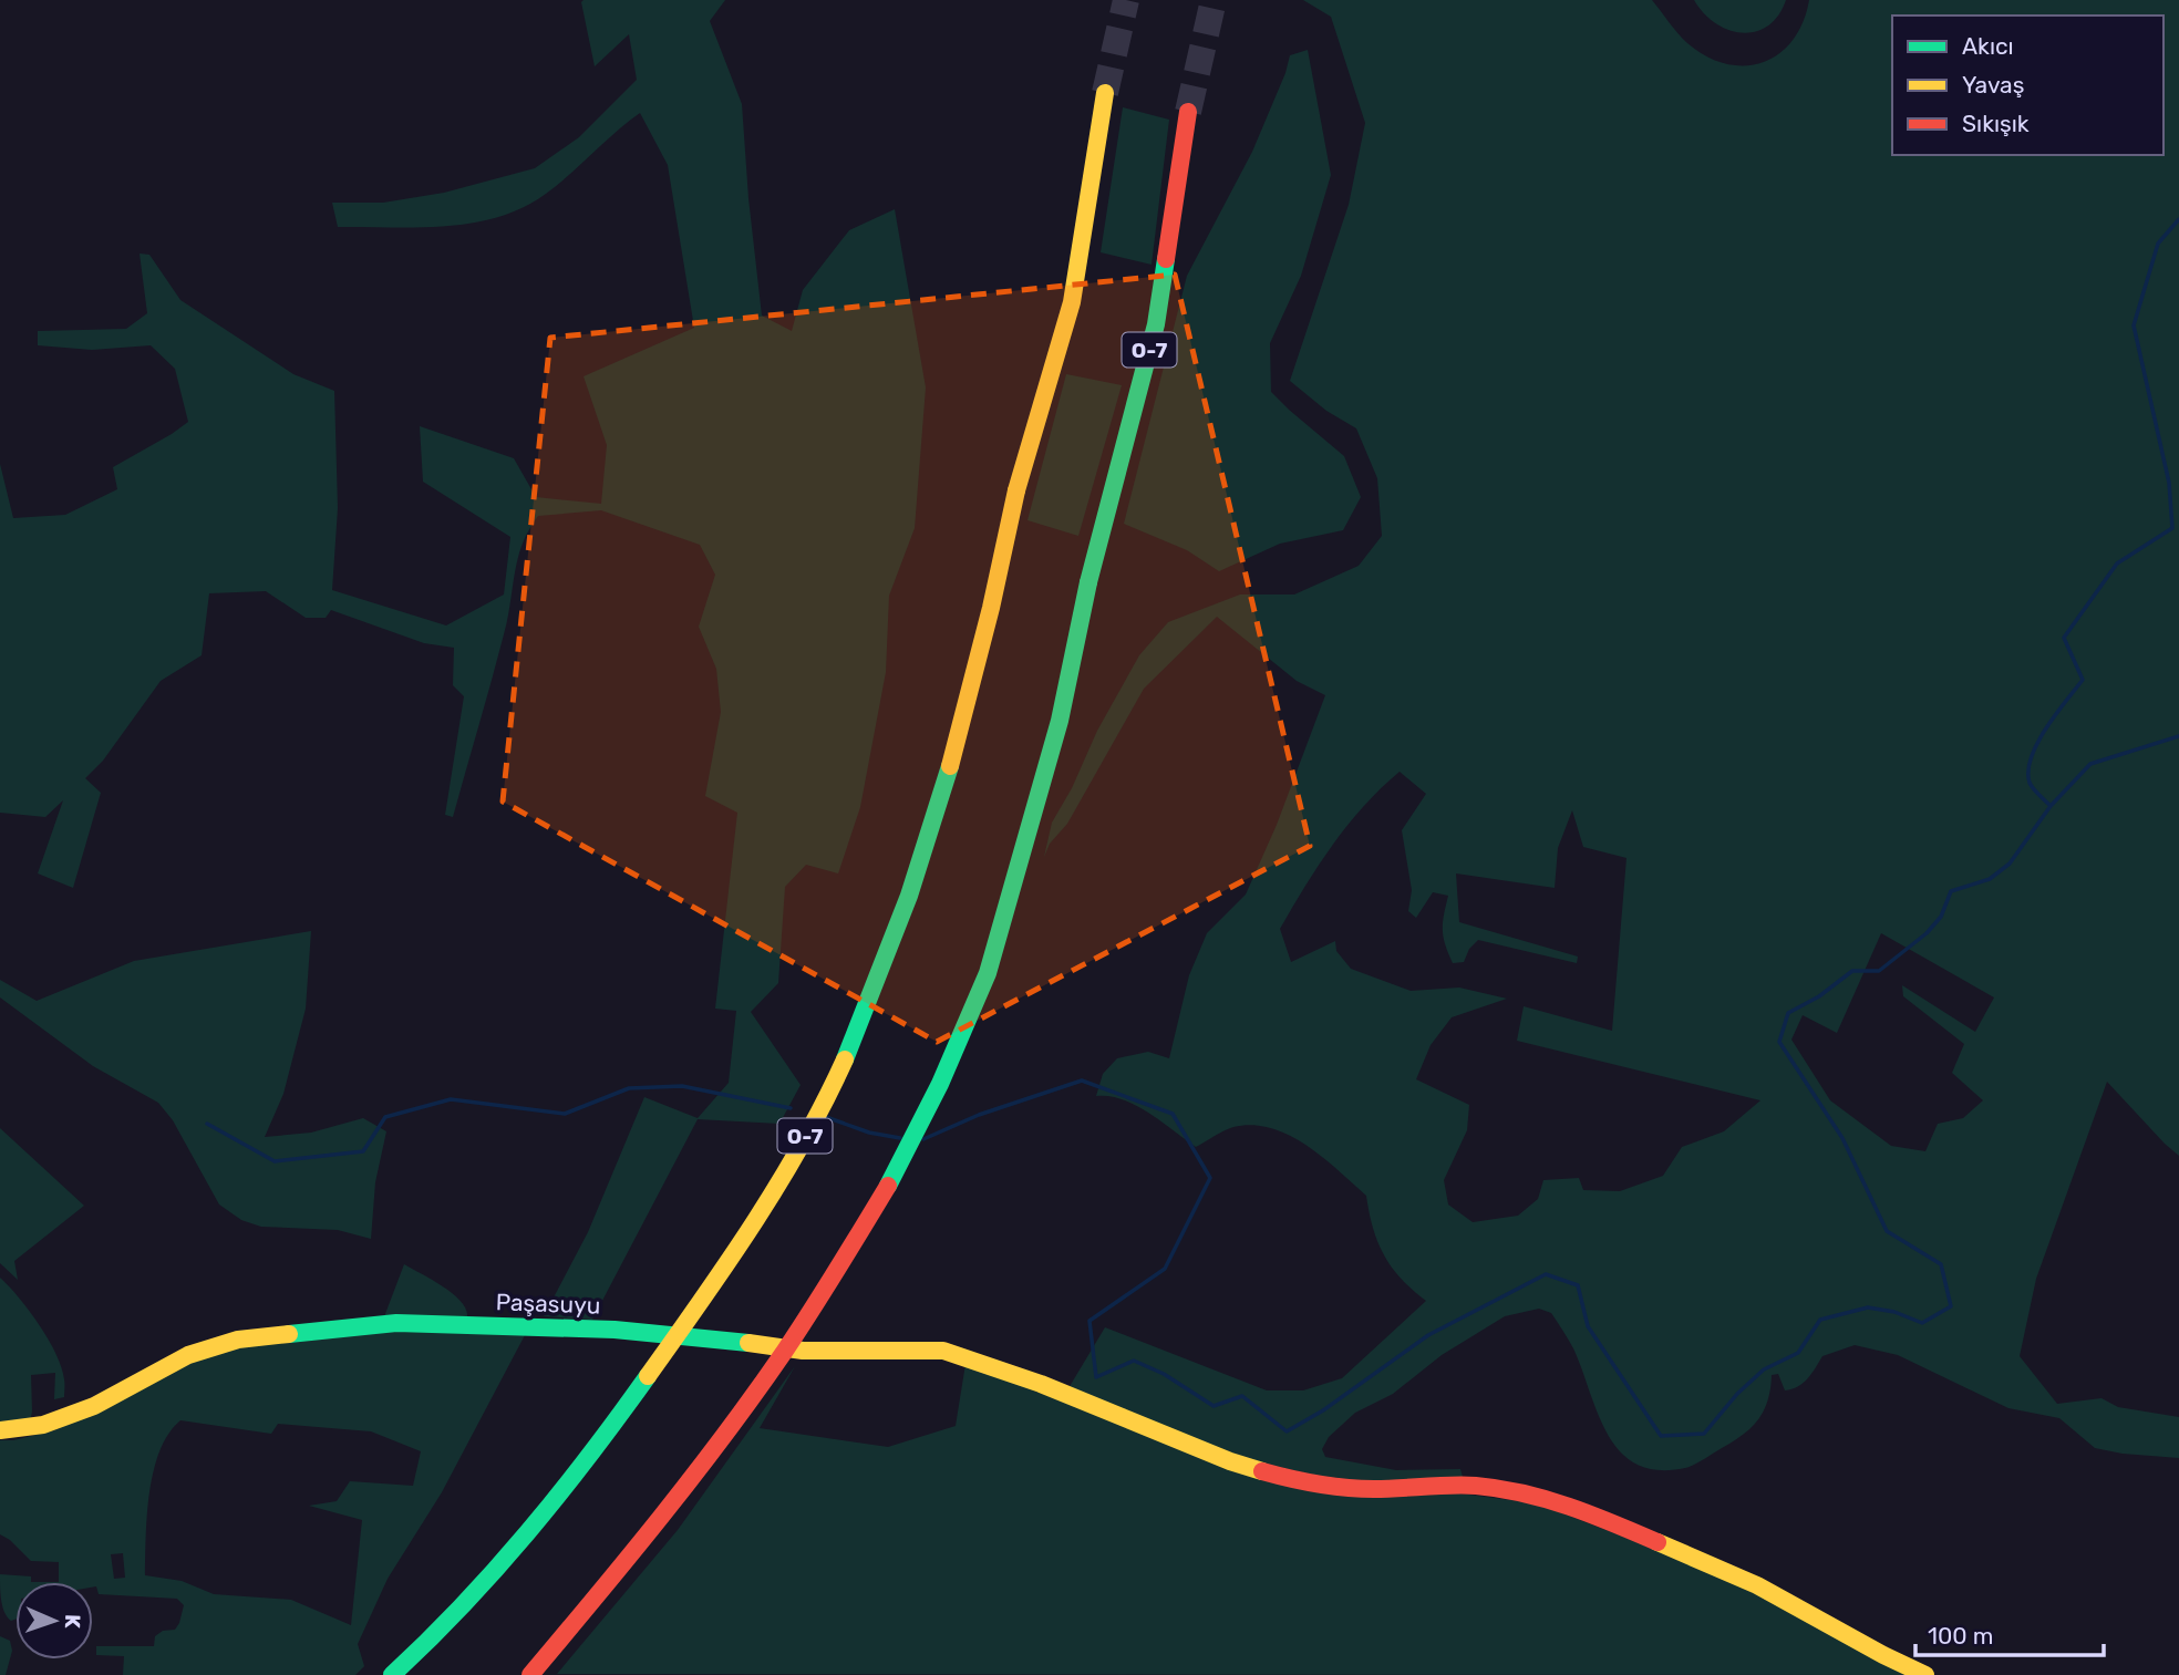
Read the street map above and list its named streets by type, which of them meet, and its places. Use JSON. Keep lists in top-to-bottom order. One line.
{"streets":{"main road":["O-7","Paşasuyu"]},"legend":["Akıcı","Yavaş","Sıkışık"],"scale_bar":"100 m","north":"right"}
